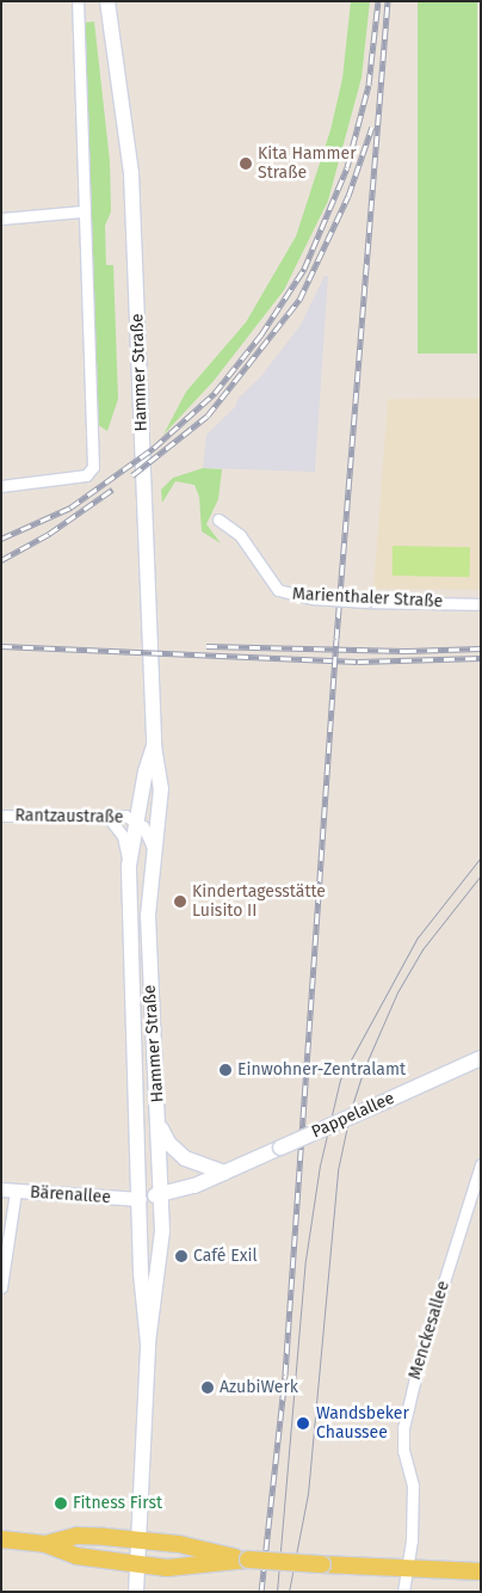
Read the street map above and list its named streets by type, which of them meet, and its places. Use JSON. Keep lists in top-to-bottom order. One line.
{"streets":{"main road":["Hammer Straße","Pappelallee"],"street":["Marienthaler Straße","Rantzaustraße","Bärenallee","Menckesallee"]},"crossings":[["Hammer Straße","Rantzaustraße"],["Hammer Straße","Pappelallee"],["Hammer Straße","Bärenallee"],["Pappelallee","Bärenallee"]],"places":["Kita Hammer Straße","Kindertagesstätte Luisito II","Einwohner-Zentralamt","Café Exil","AzubiWerk","Wandsbeker Chaussee","Fitness First"]}
